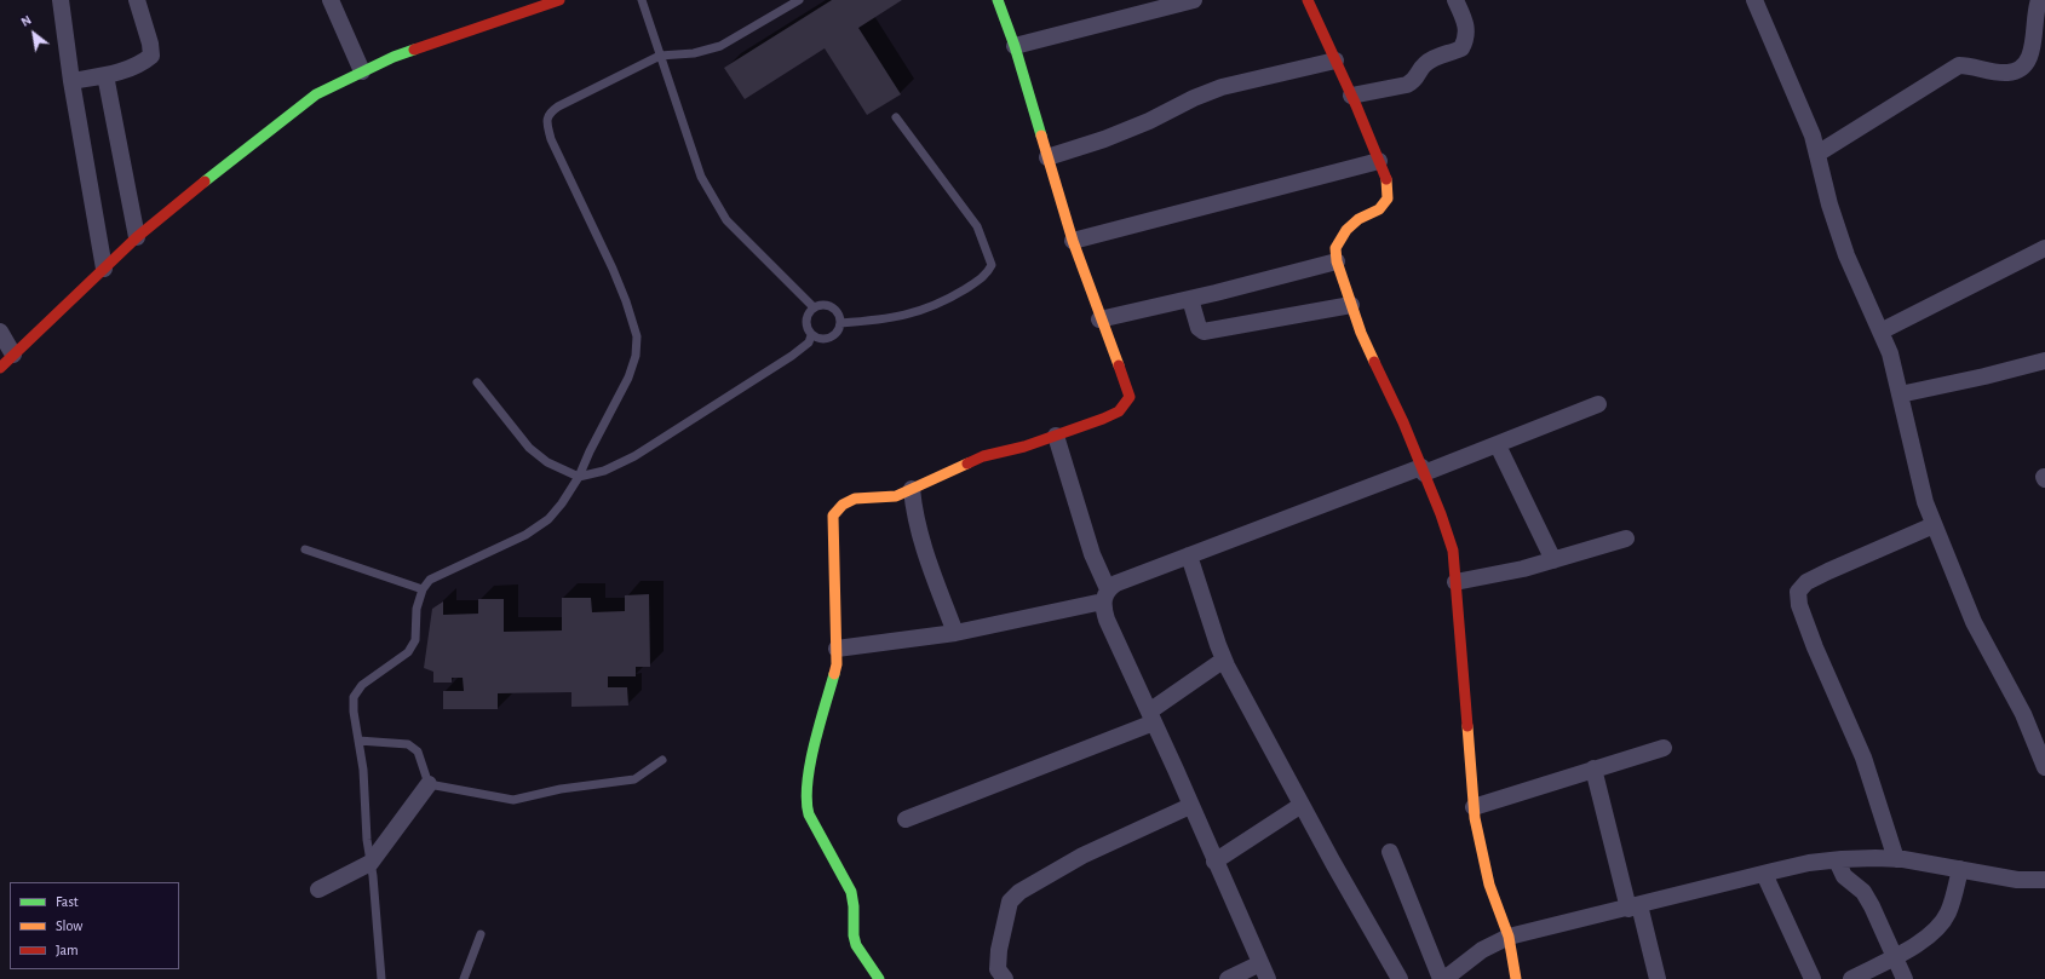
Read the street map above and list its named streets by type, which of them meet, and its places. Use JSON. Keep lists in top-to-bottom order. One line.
{"legend":["Fast","Slow","Jam"],"north":"top left"}
